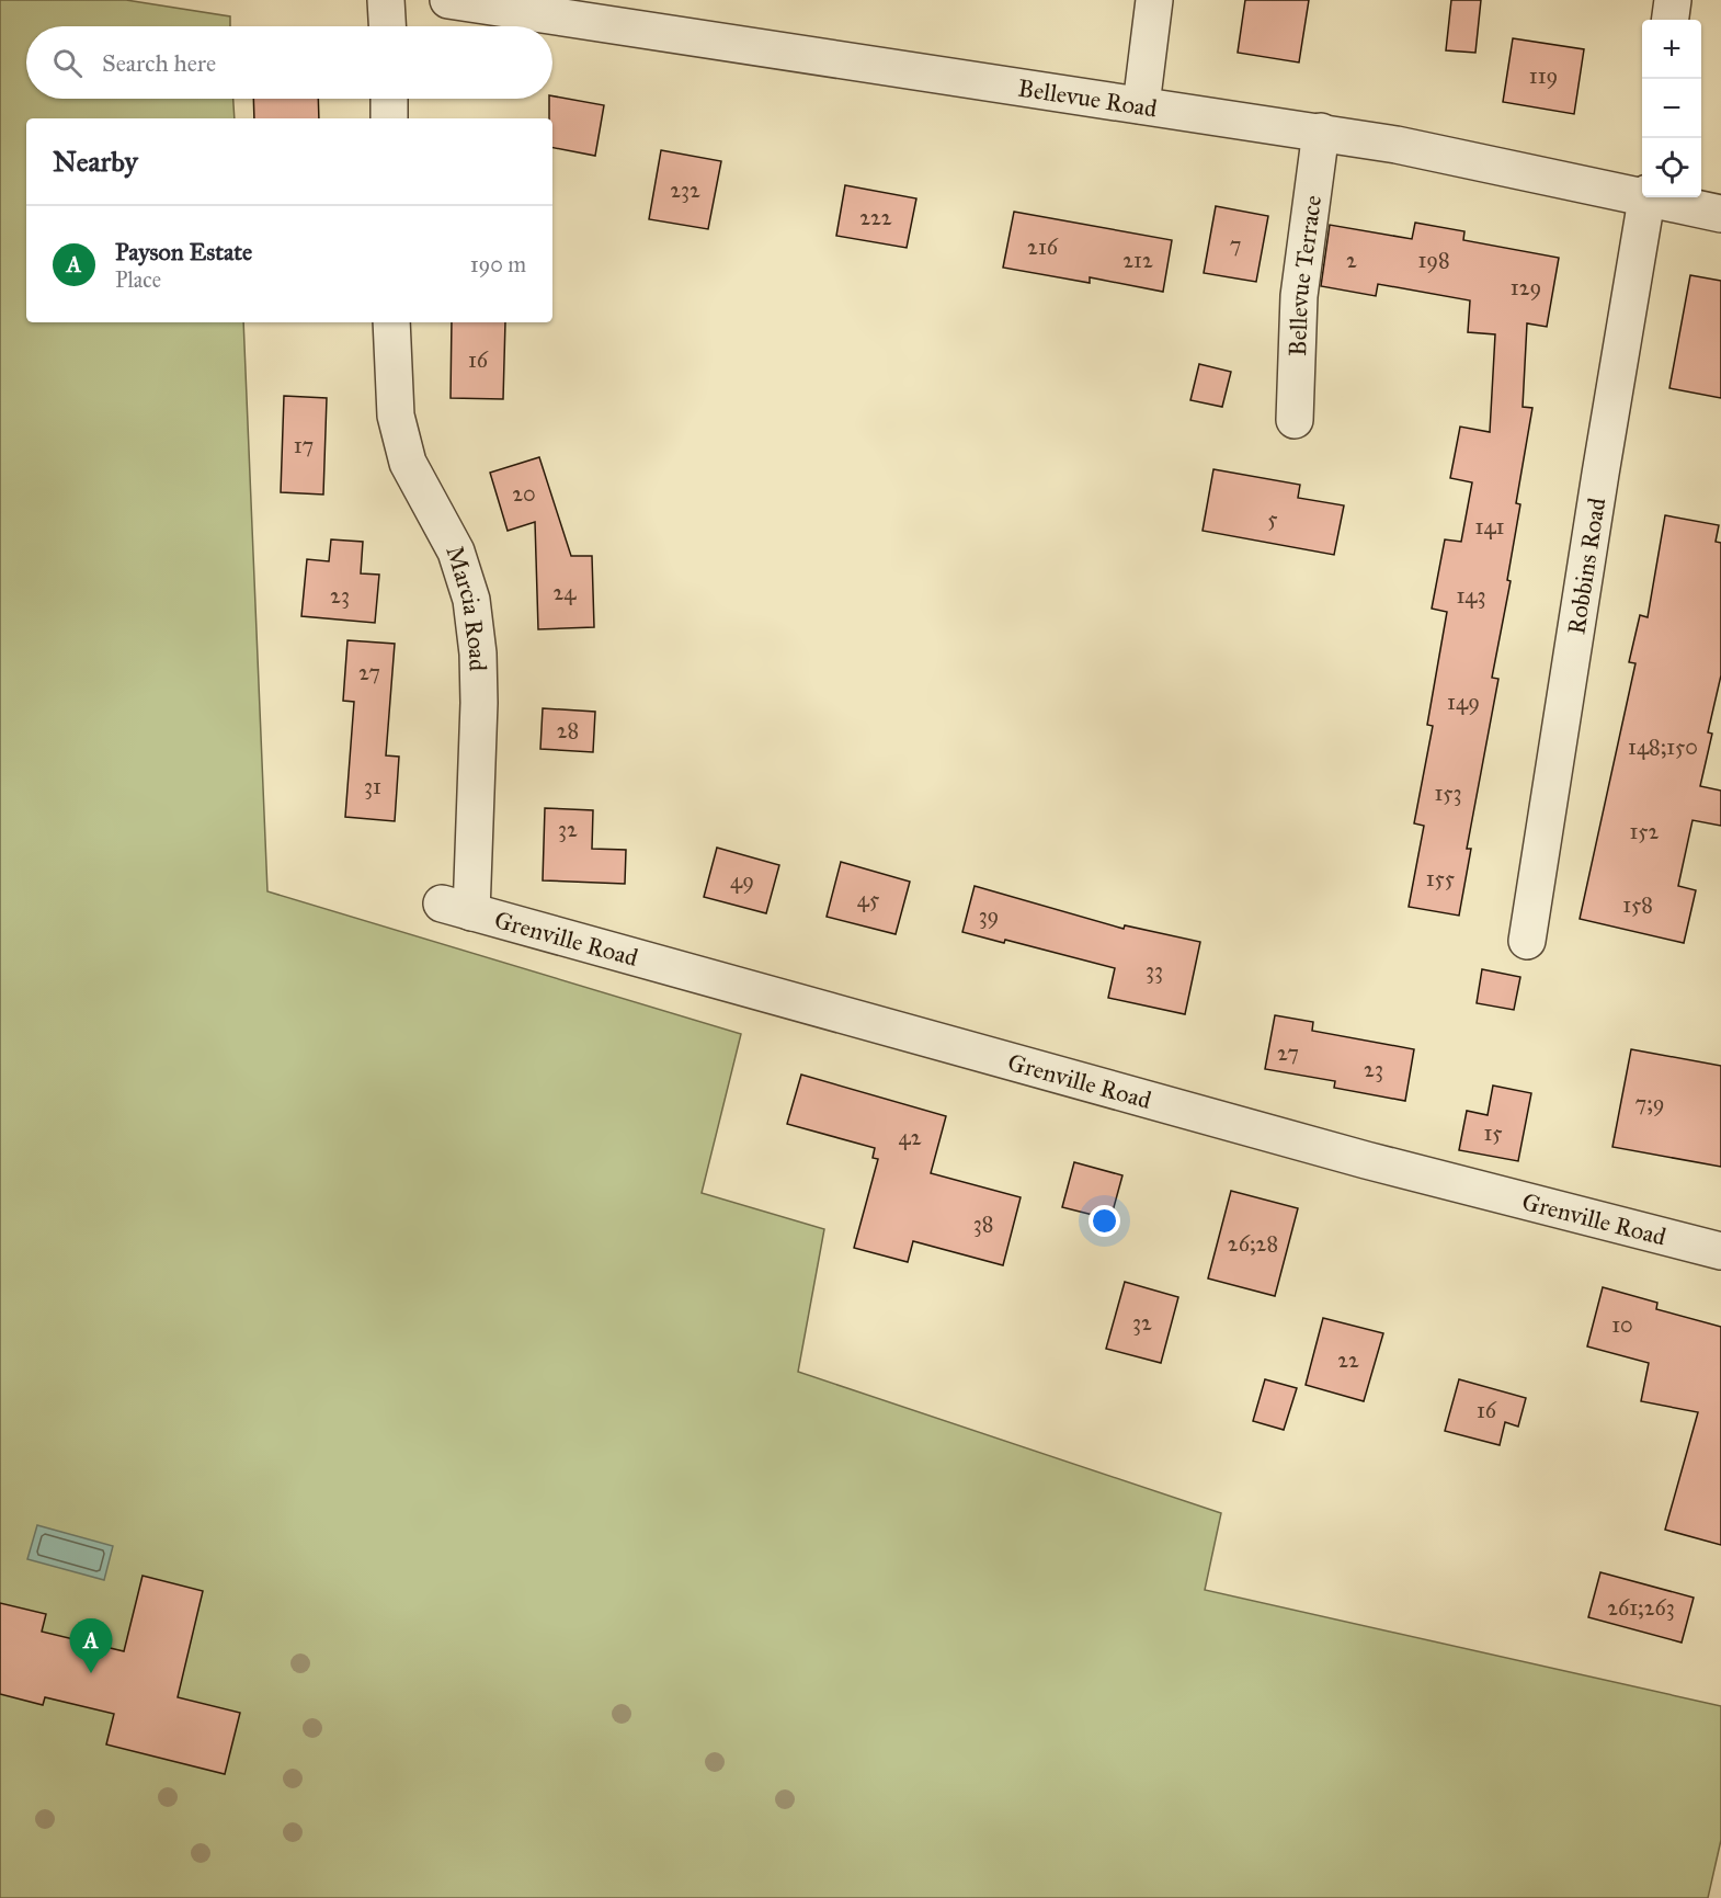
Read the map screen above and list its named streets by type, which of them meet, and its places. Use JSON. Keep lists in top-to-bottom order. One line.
{"streets":{"street":["Bellevue Road","Bellevue Terrace","Robbins Road","Marcia Road","Grenville Road"]},"crossings":[["Bellevue Road","Bellevue Terrace"],["Marcia Road","Grenville Road"]],"house_numbers":["119","232","222","7","216","212","2","198","129","16","17","20","5","141","24","23","143","27","149","28","148;150","31","153","32","152","155","49","45","158","39","33","27","23","7;9","15","42","38","26;28","32","10","22","16","261;263"],"page":{"map_buttons":["+","−"],"search":"Search here","heading":"Nearby","list":[{"mark":"A","name":"Payson Estate","note":"Place","value":"190 m"}],"pins":"A"}}
